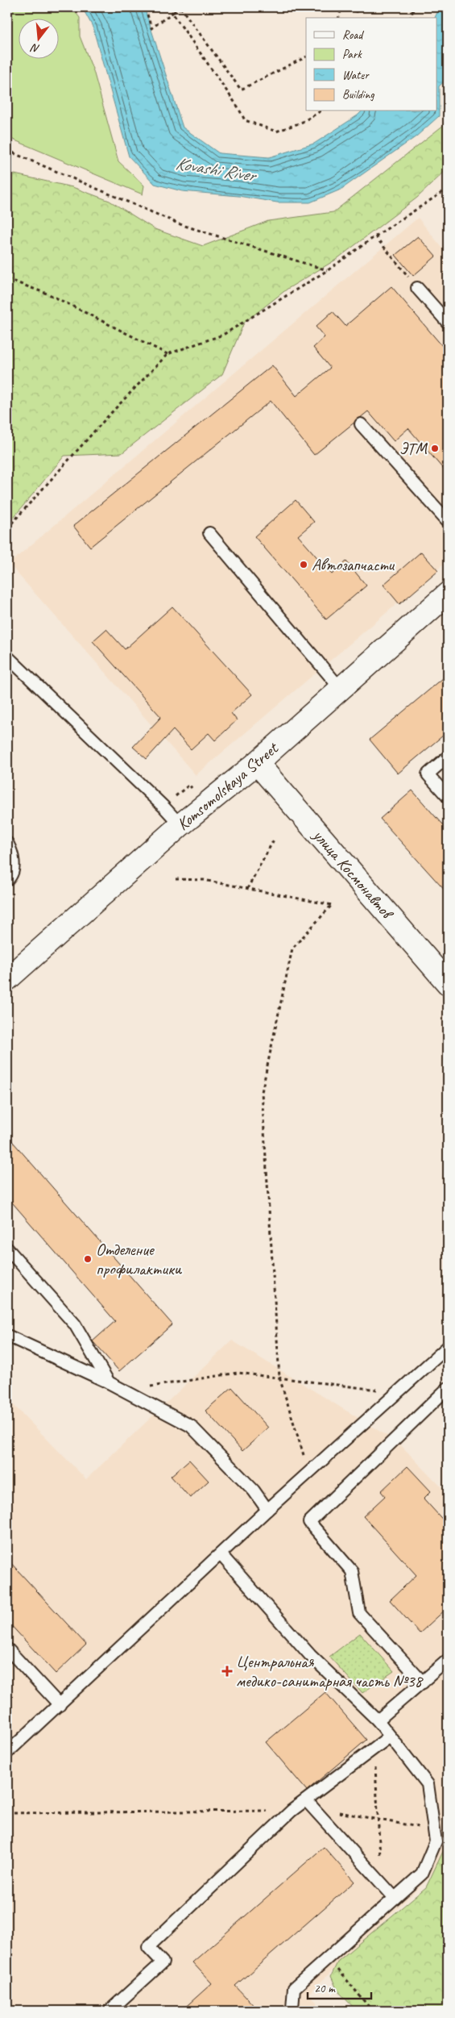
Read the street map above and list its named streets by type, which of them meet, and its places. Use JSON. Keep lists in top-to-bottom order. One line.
{"streets":{"street":["Komsomolskaya Street","улица Космонавтов"]},"crossings":[["Komsomolskaya Street","улица Космонавтов"]],"water":["Kovashi River"],"places":{"other":["ЭТМ","Автозапчасти","Отделение профилактики"],"health":["Центральная медико-санитарная часть №38"]},"legend":["Road","Park","Water","Building"],"scale_bar":"20 m","north":"bottom"}
